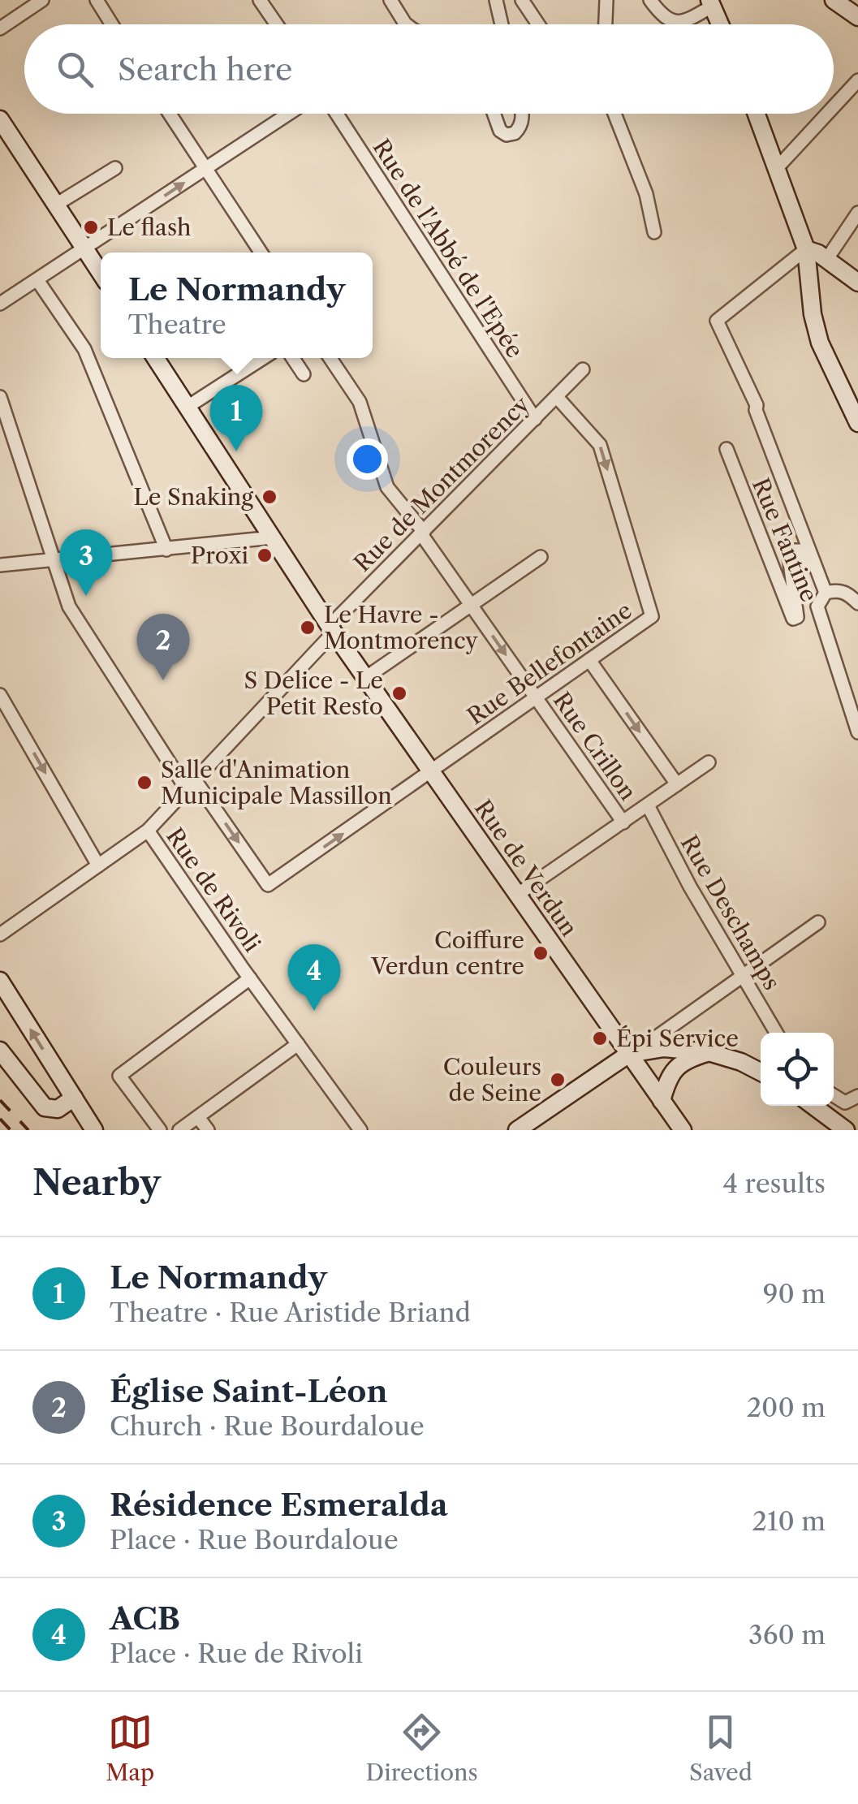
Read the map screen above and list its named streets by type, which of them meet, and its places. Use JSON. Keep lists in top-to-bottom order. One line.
{"streets":{"street":["Rue de l'Abbé de l'Epée","Rue de Montmorency","Rue Fantine","Rue Bellefontaine","Rue Crillon","Rue de Verdun","Rue de Rivoli","Rue Deschamps"]},"crossings":[["Rue de l'Abbé de l'Epée","Rue de Montmorency"],["Rue de Montmorency","Rue Bellefontaine"],["Rue de Montmorency","Rue Crillon"],["Rue de Montmorency","Rue de Verdun"],["Rue de Montmorency","Rue de Rivoli"],["Rue Bellefontaine","Rue Crillon"],["Rue Bellefontaine","Rue de Verdun"]],"places":["Le flash","Le Snaking","Proxi","Le Havre - Montmorency","S Delice - Le Petit Resto","Salle d'Animation Municipale Massillon","Coiffure Verdun centre","Épi Service","Couleurs de Seine"],"page":{"search":"Search here","popup":["Le Normandy","Theatre"],"pins":["1","3","2","4"],"heading":["Nearby","4 results"],"list":[{"mark":"1","name":"Le Normandy","note":"Theatre · Rue Aristide Briand","value":"90 m"},{"mark":"2","name":"Église Saint-Léon","note":"Church · Rue Bourdaloue","value":"200 m"},{"mark":"3","name":"Résidence Esmeralda","note":"Place · Rue Bourdaloue","value":"210 m"},{"mark":"4","name":"ACB","note":"Place · Rue de Rivoli","value":"360 m"}],"nav":["Map","Directions","Saved"]}}
